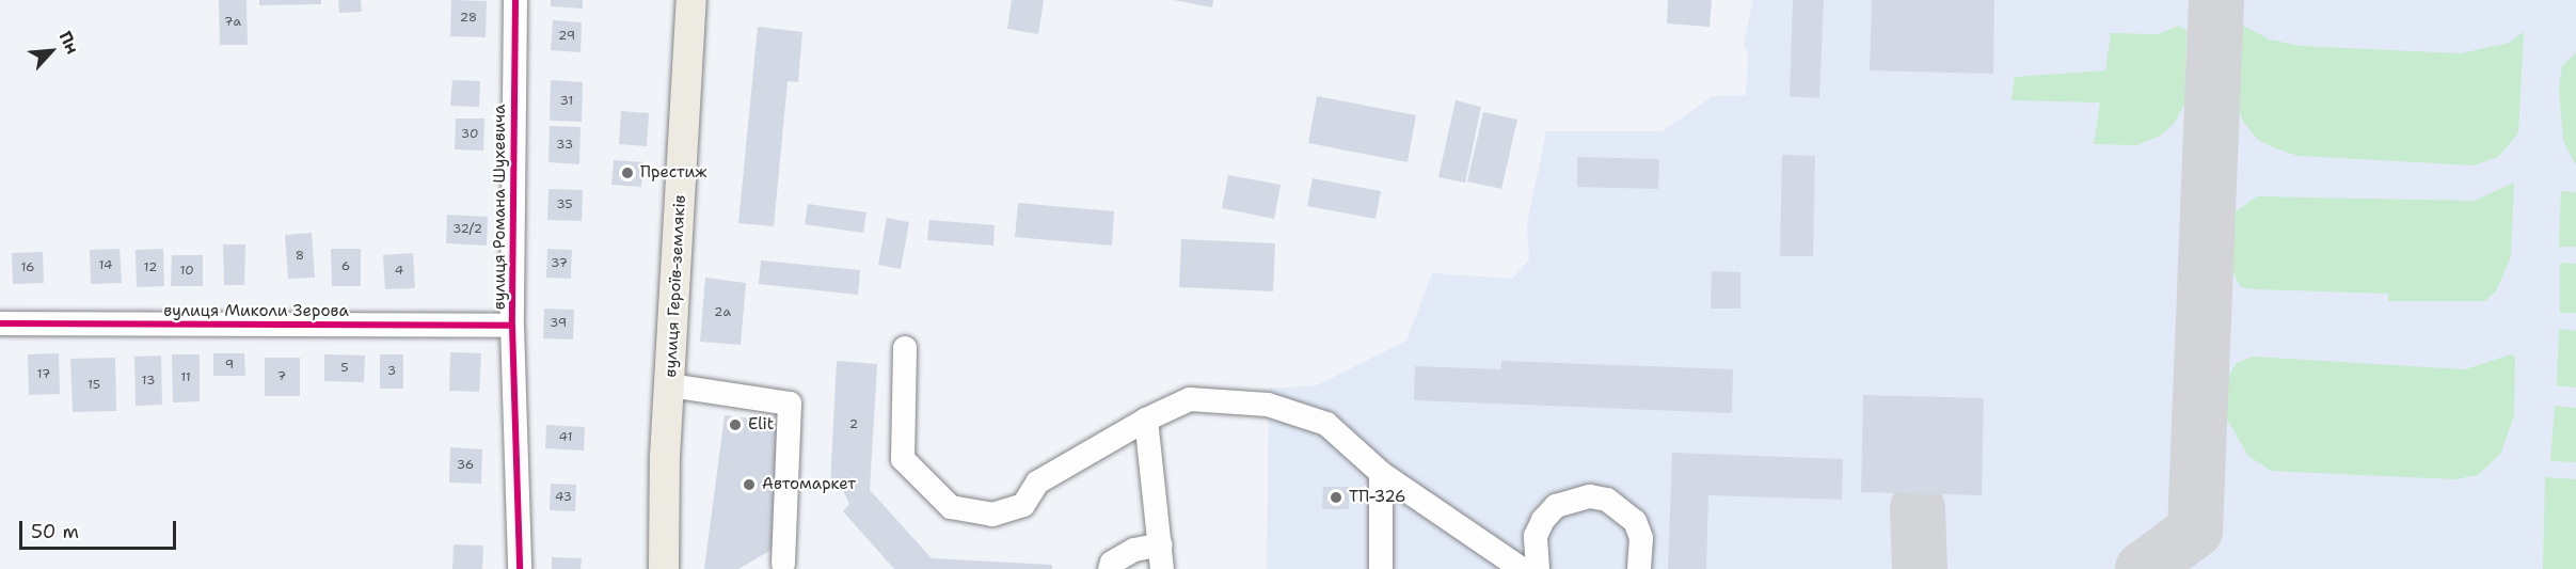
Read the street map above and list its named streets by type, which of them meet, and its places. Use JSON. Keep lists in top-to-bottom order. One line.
{"streets":{"main road":["вулиця Героїв-земляків"],"street":["вулиця Романа Шухевича","вулиця Миколи Зерова"]},"crossings":[["вулиця Романа Шухевича","вулиця Миколи Зерова"]],"places":["Престиж","Elit","Автомаркет","ТП-326"],"house_numbers":["28","7а","29","31","30","33","35","32/2","8","37","14","6","16","12","10","4","2а","39","9","5","3","17","7","11","13","15","2","41","36","43"],"scale_bar":"50 m","north":"top right"}
